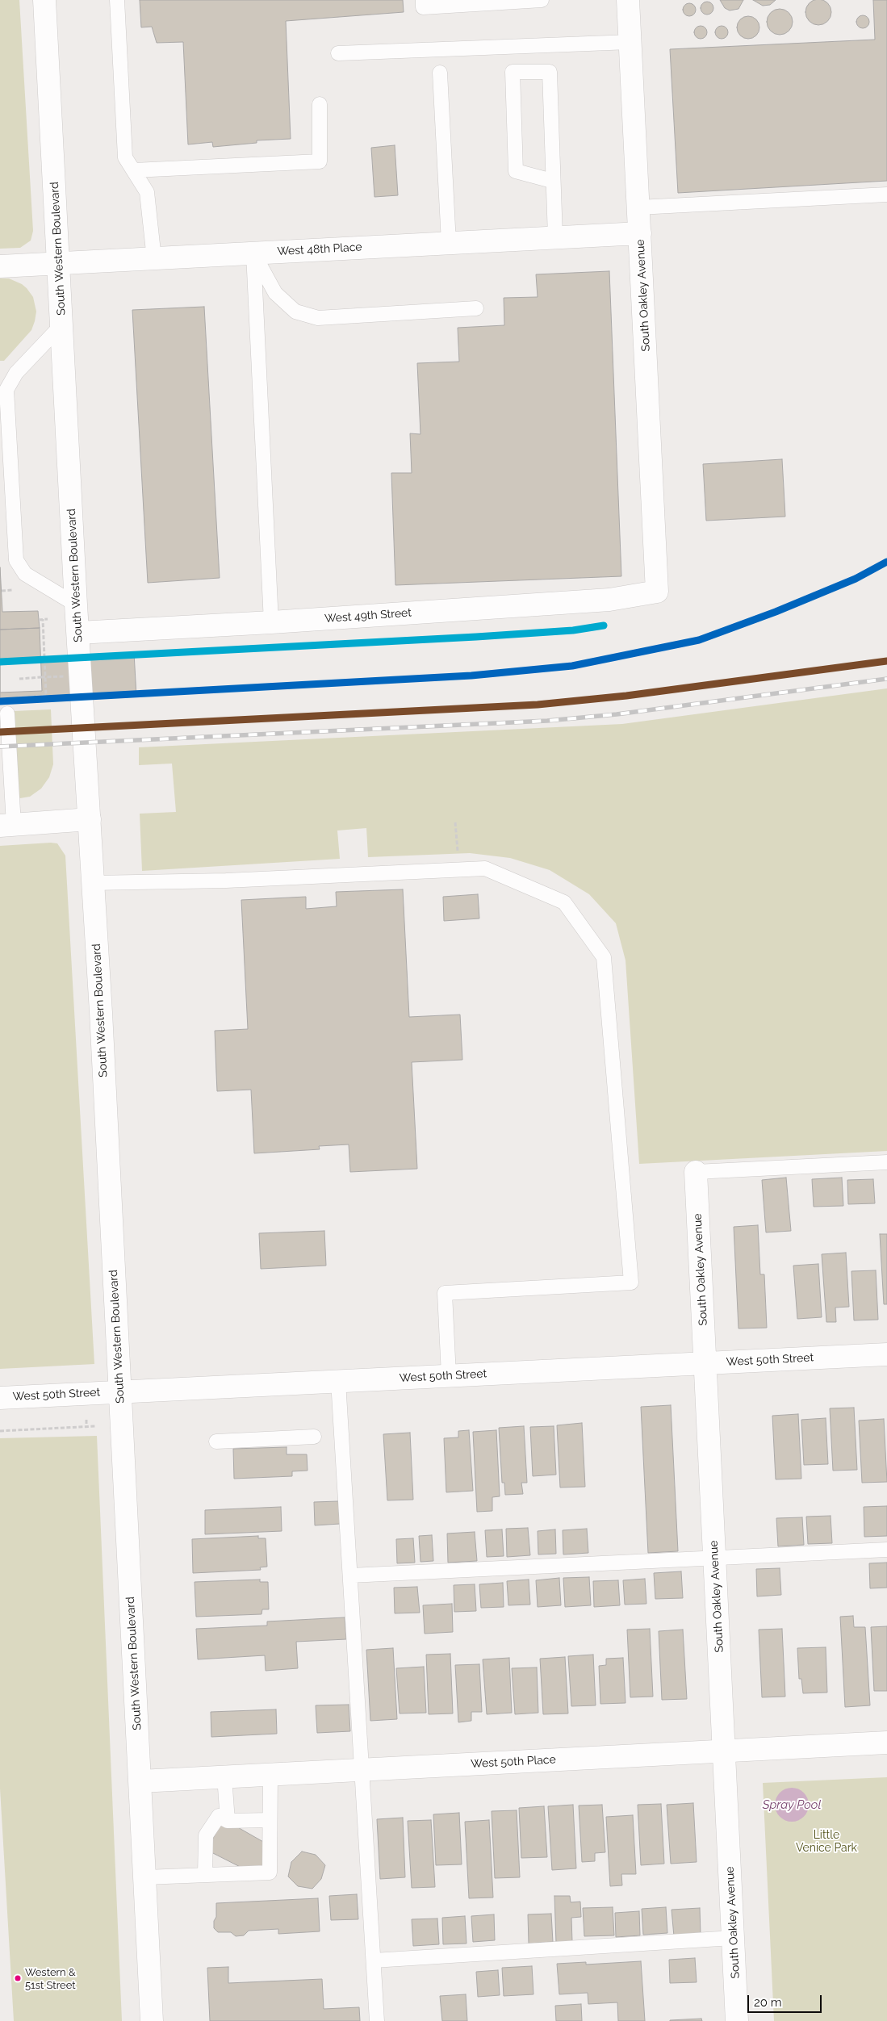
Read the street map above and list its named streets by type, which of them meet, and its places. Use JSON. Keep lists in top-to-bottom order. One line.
{"streets":{"street":["South Western Boulevard","West 48th Place","South Oakley Avenue","West 49th Street","West 50th Street","West 50th Place"]},"crossings":[["South Western Boulevard","West 48th Place"],["South Western Boulevard","West 49th Street"],["South Western Boulevard","West 50th Street"],["South Western Boulevard","West 50th Place"],["West 48th Place","South Oakley Avenue"],["South Oakley Avenue","West 49th Street"],["South Oakley Avenue","West 50th Street"],["South Oakley Avenue","West 50th Place"]],"water":["Spray Pool"],"parks":["Little Venice Park"],"places":["Western & 51st Street"],"scale_bar":"20 m"}
